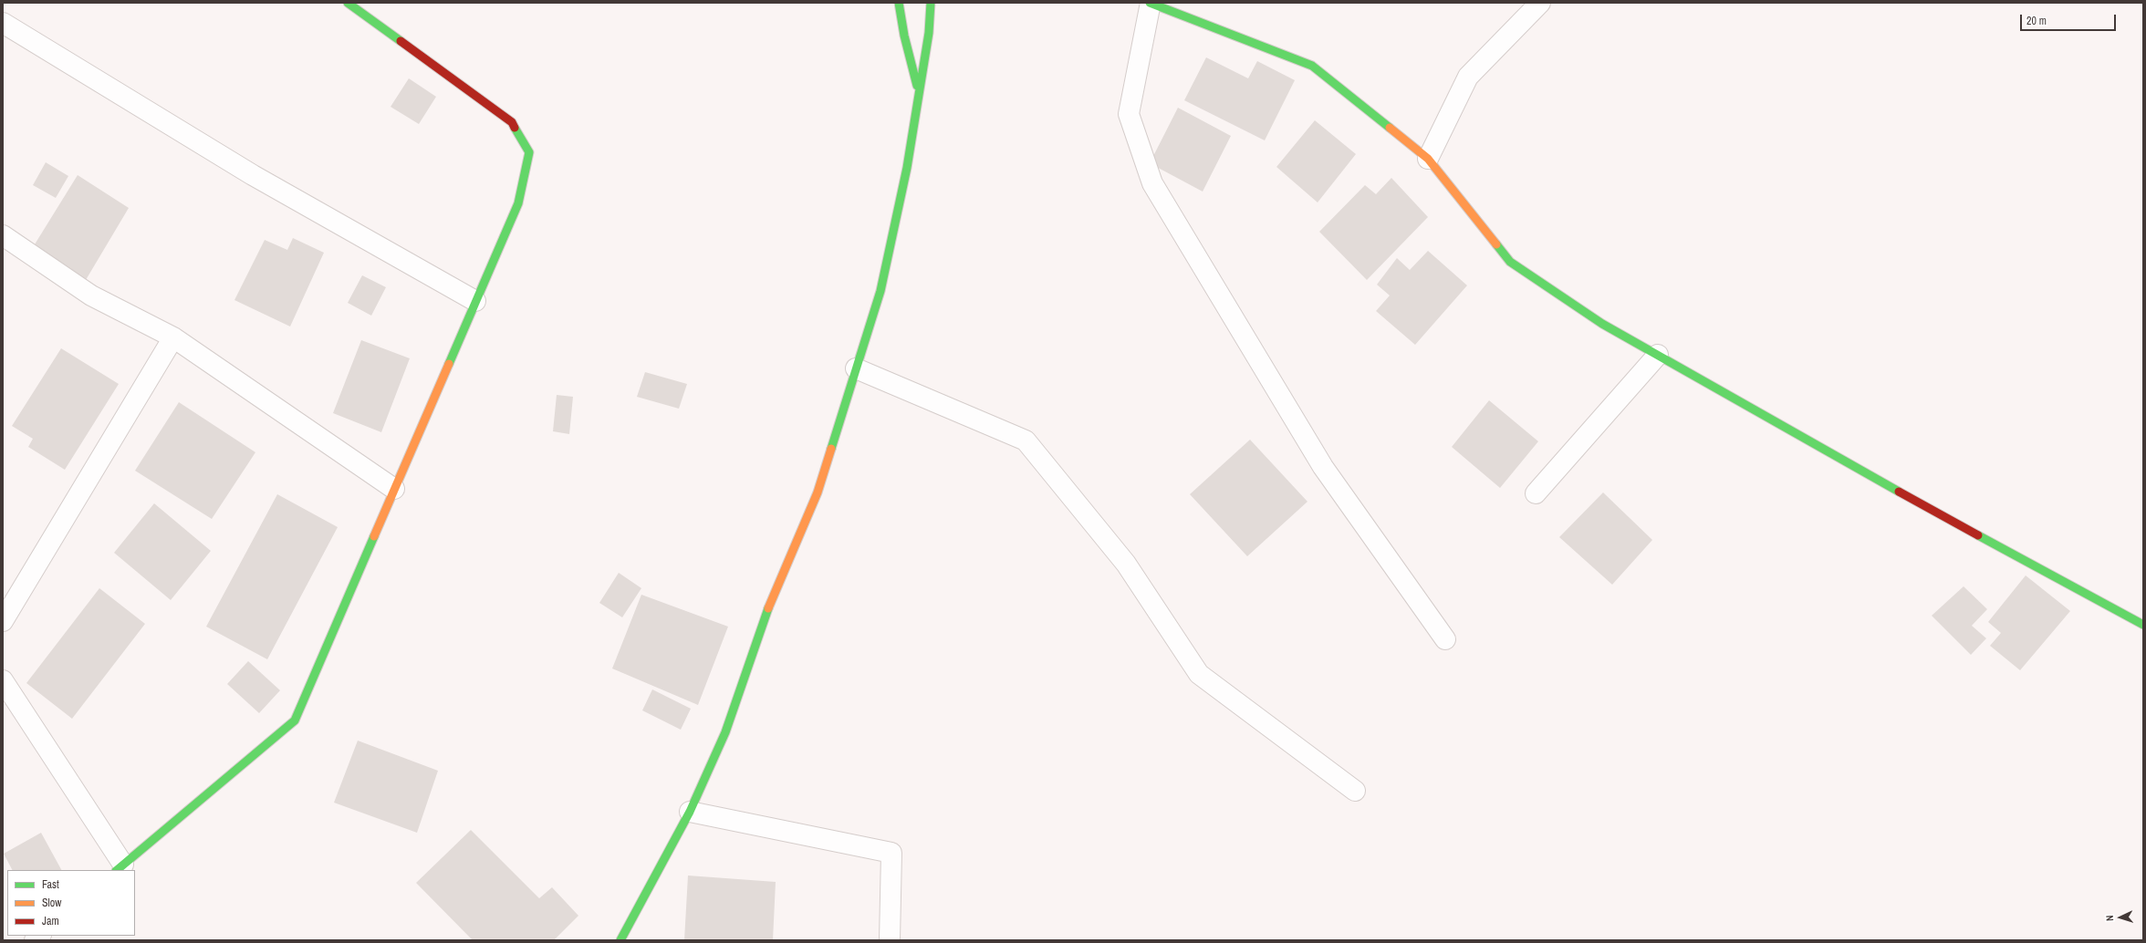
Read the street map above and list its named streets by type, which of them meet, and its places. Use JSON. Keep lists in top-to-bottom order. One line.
{"legend":["Fast","Slow","Jam"],"scale_bar":"20 m","north":"left"}
